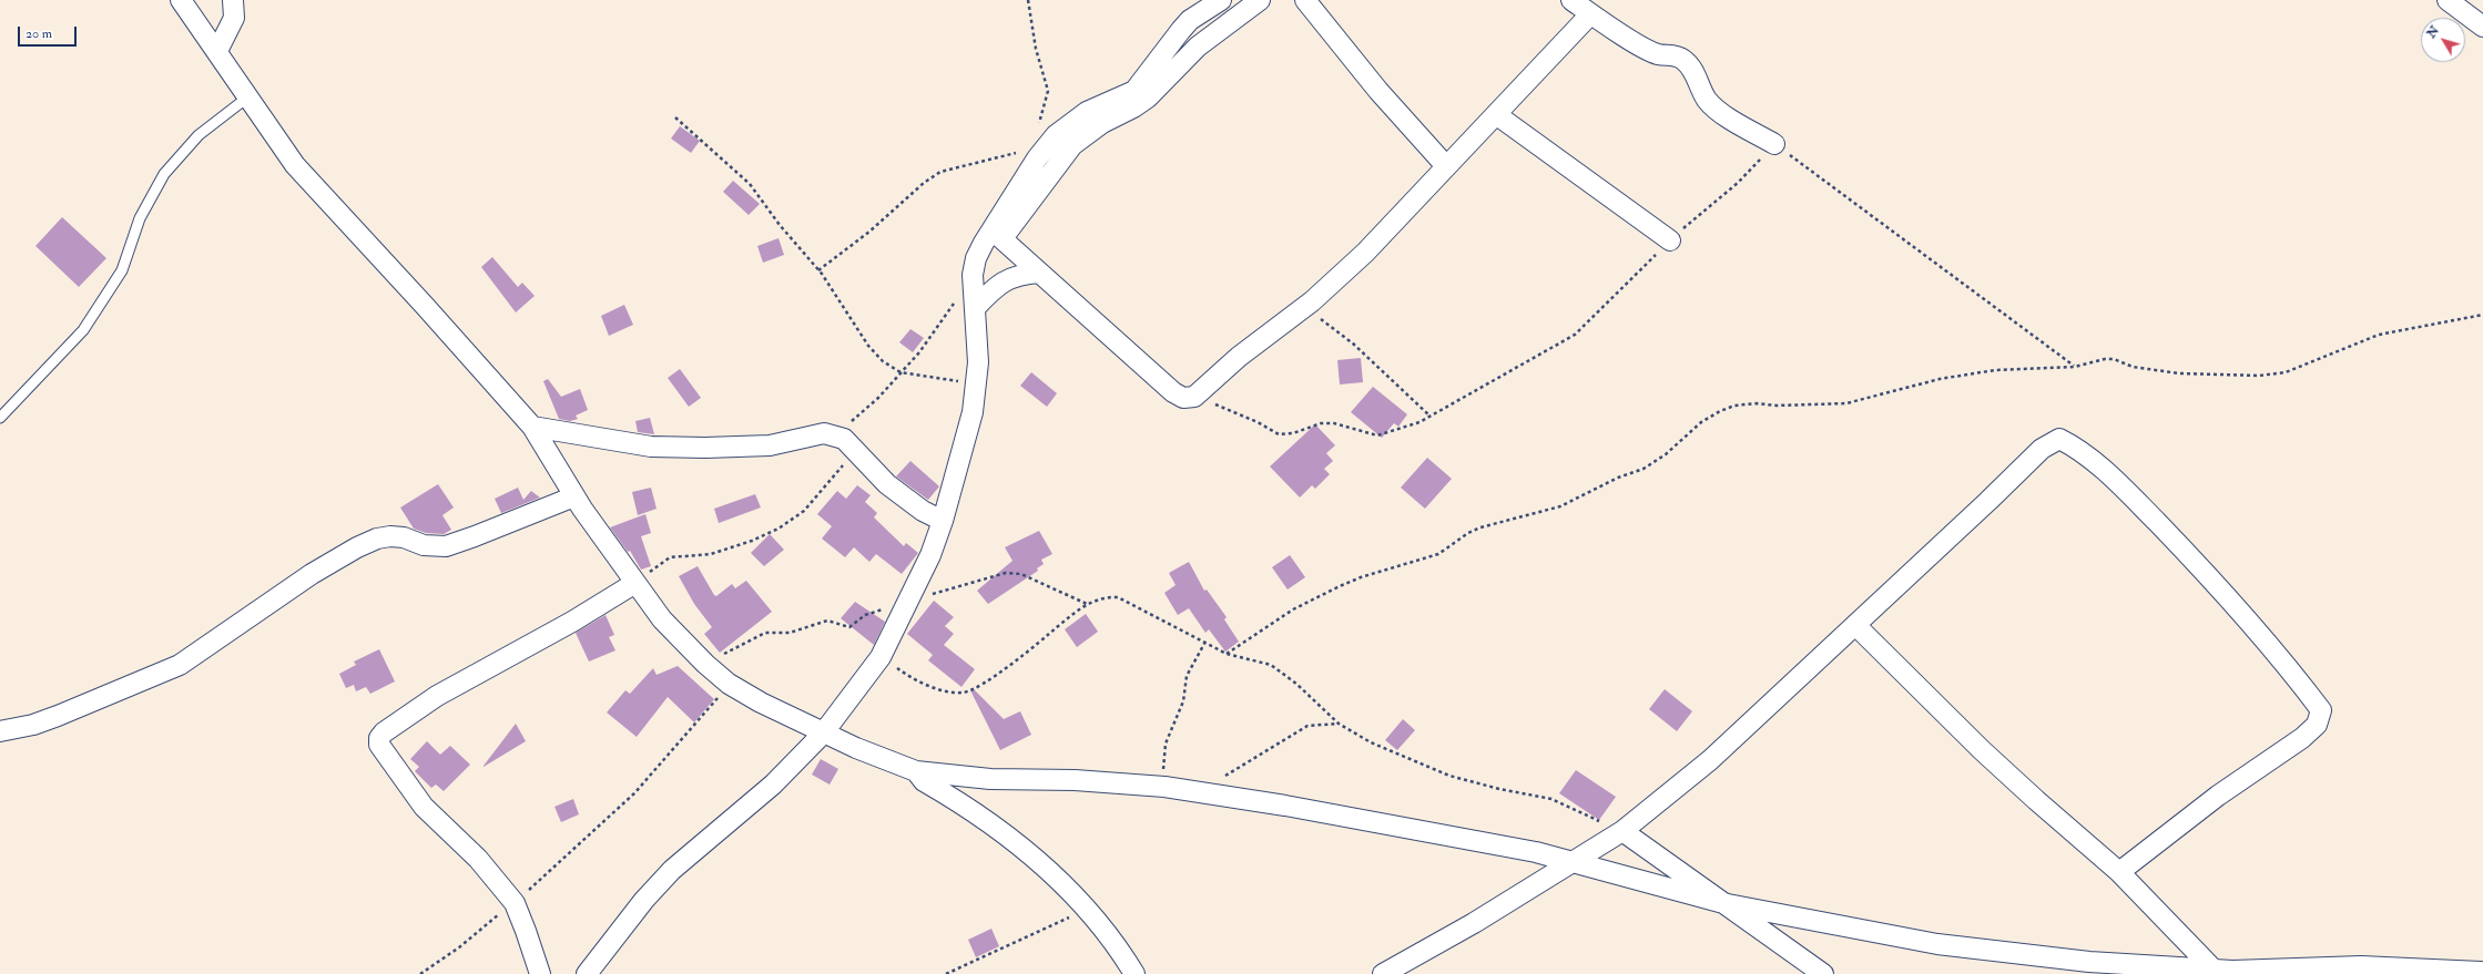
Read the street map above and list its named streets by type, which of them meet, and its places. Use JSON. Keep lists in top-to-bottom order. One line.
{"scale_bar":"20 m","north":"top left"}
